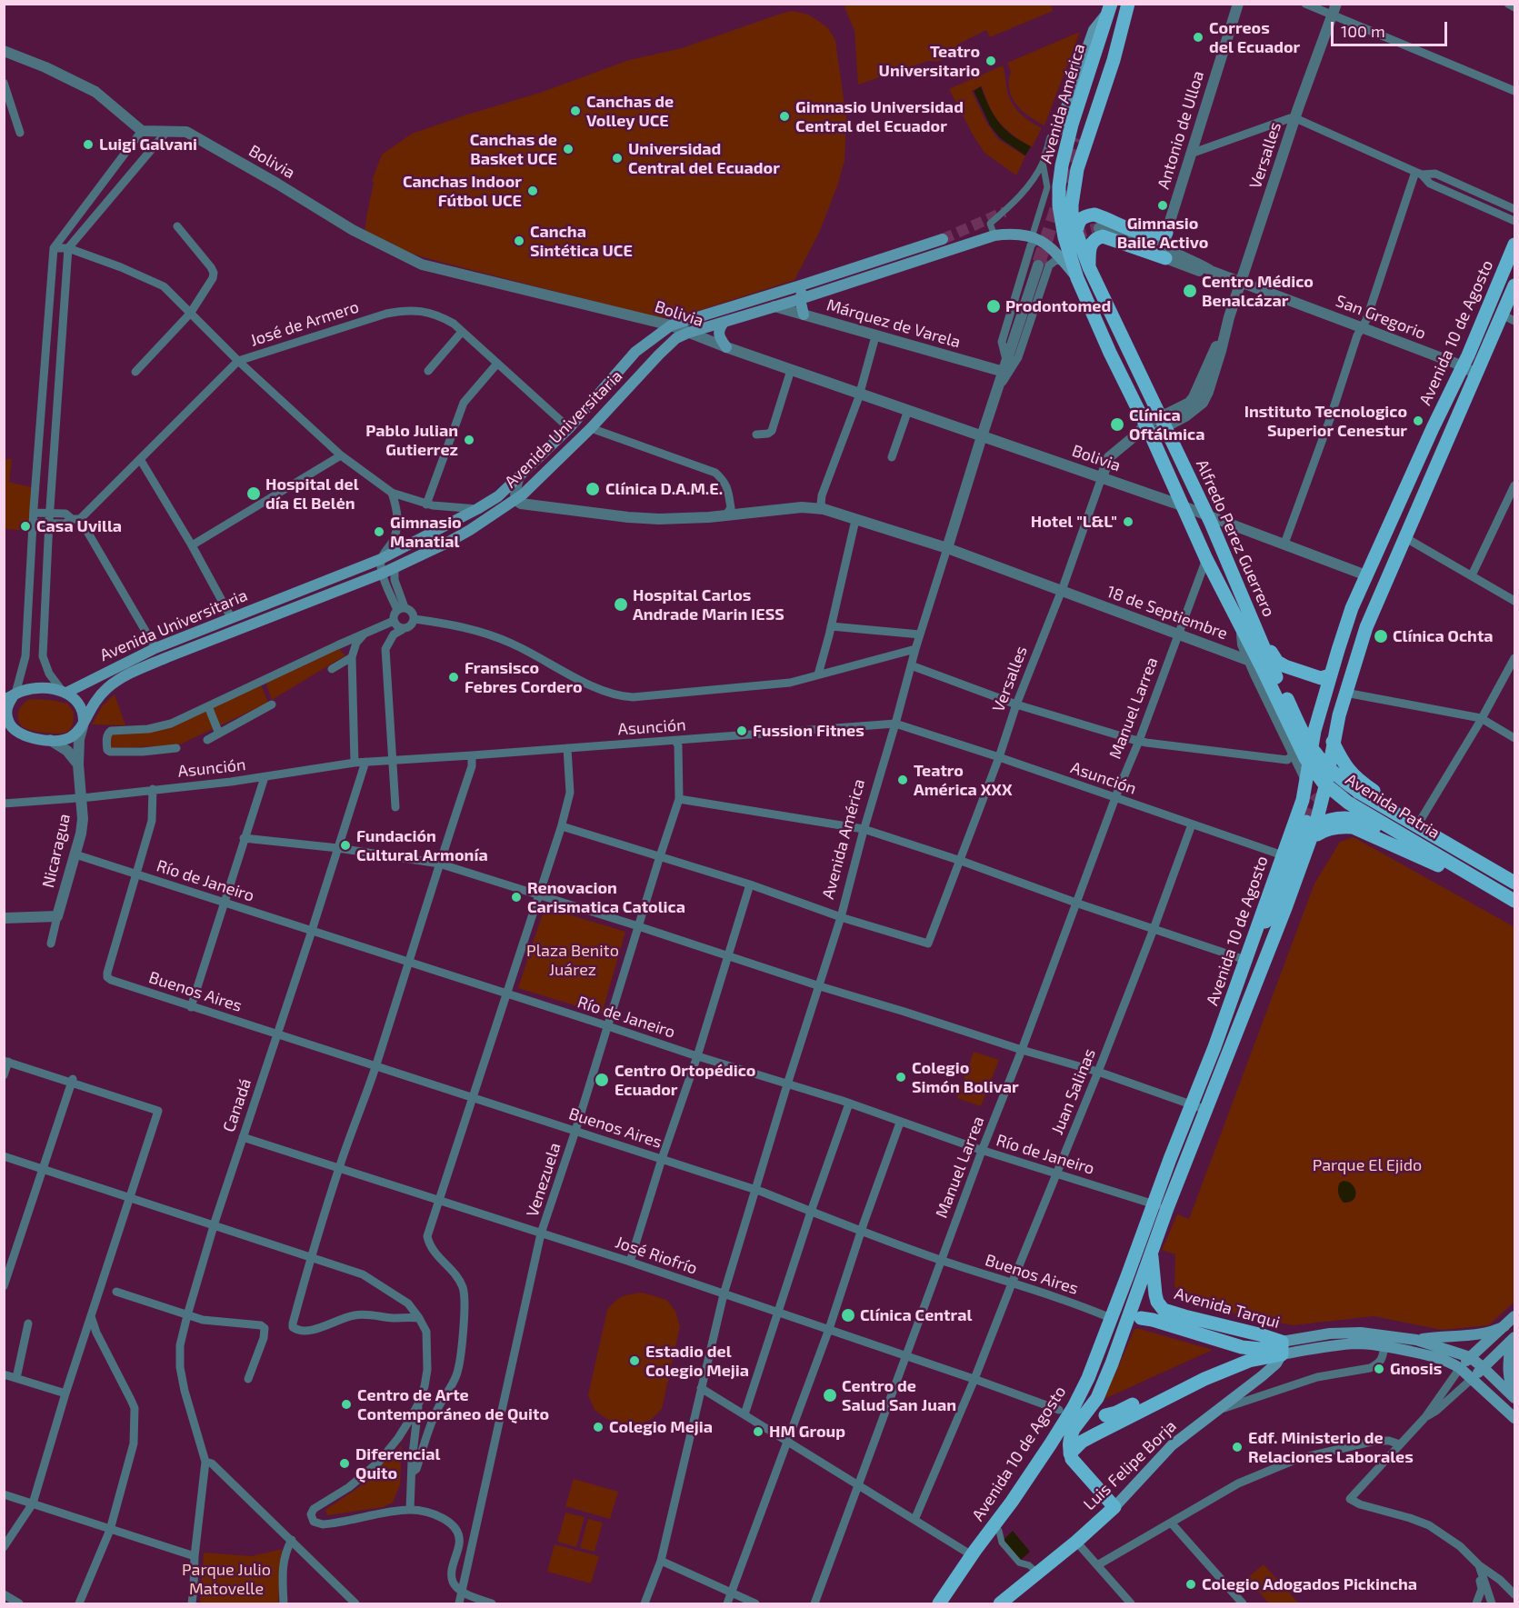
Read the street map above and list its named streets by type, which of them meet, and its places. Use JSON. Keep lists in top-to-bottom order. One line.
{"streets":{"main road":["Avenida América","Avenida 10 de Agosto","Avenida Universitaria","Alfredo Perez Guerrero","Avenida Patria","Avenida Tarqui","Luis Felipe Borja"],"street":["Antonio de Ulloa","Versalles","Bolivia","San Gregorio","José de Armero","Márquez de Varela","18 de Septiembre","Manuel Larrea","Asunción","Nicaragua","Río de Janeiro","Buenos Aires","Juan Salinas","Canadá","Venezuela","José Riofrío"]},"crossings":[["Avenida América","Versalles"],["Avenida América","Bolivia"],["Avenida América","Márquez de Varela"],["Avenida América","Avenida Universitaria"],["Avenida América","Alfredo Perez Guerrero"],["Avenida América","18 de Septiembre"],["Avenida América","Asunción"],["Avenida América","Río de Janeiro"],["Avenida América","Buenos Aires"],["Avenida América","José Riofrío"],["Antonio de Ulloa","San Gregorio"],["Versalles","Bolivia"],["Versalles","San Gregorio"],["Versalles","Alfredo Perez Guerrero"],["Versalles","18 de Septiembre"],["Versalles","Asunción"],["Bolivia","Avenida 10 de Agosto"],["Bolivia","Avenida Universitaria"],["Bolivia","Alfredo Perez Guerrero"],["San Gregorio","Avenida 10 de Agosto"],["José de Armero","Avenida Universitaria"],["Márquez de Varela","Avenida Universitaria"],["Avenida 10 de Agosto","Asunción"],["Avenida 10 de Agosto","Río de Janeiro"],["Avenida 10 de Agosto","Buenos Aires"],["Avenida 10 de Agosto","Avenida Tarqui"],["Avenida Universitaria","Nicaragua"],["Alfredo Perez Guerrero","18 de Septiembre"],["Alfredo Perez Guerrero","Manuel Larrea"],["Alfredo Perez Guerrero","Avenida Patria"],["18 de Septiembre","Manuel Larrea"],["Manuel Larrea","Asunción"],["Manuel Larrea","Río de Janeiro"],["Manuel Larrea","Buenos Aires"],["Manuel Larrea","José Riofrío"],["Asunción","Nicaragua"],["Asunción","Juan Salinas"],["Asunción","Canadá"],["Asunción","Venezuela"],["Nicaragua","Río de Janeiro"],["Río de Janeiro","Buenos Aires"],["Río de Janeiro","Juan Salinas"],["Río de Janeiro","Canadá"],["Río de Janeiro","Venezuela"],["Buenos Aires","Juan Salinas"],["Buenos Aires","Canadá"],["Buenos Aires","Venezuela"],["Juan Salinas","José Riofrío"],["Canadá","José Riofrío"],["Venezuela","José Riofrío"],["Avenida Tarqui","Luis Felipe Borja"]],"parks":["Plaza Benito Juárez","Parque El Ejido","Parque Julio Matovelle"],"places":["Correos del Ecuador","Teatro Universitario","Canchas de Volley UCE","Gimnasio Universidad Central del Ecuador","Luigi Galvani","Canchas de Basket UCE","Universidad Central del Ecuador","Canchas Indoor Fútbol UCE","Gimnasio Baile Activo","Cancha Sintética UCE","Centro Médico Benalcázar","Prodontomed","Instituto Tecnologico Superior Cenestur","Clínica Oftálmica","Pablo Julian Gutierrez","Clínica D.A.M.E.","Hospital del día El Belėn","Hotel \"L&L\"","Casa Uvilla","Gimnasio Manatial","Hospital Carlos Andrade Marin IESS","Clínica Ochta","Fransisco Febres Cordero","Fussion Fitnes","Teatro América XXX","Fundación Cultural Armonía","Renovacion Carismatica Catolica","Colegio Simón Bolivar","Centro Ortopédico Ecuador","Clínica Central","Estadio del Colegio Mejia","Gnosis","Centro de Salud San Juan","Centro de Arte Contemporáneo de Quito","Colegio Mejia","HM Group","Edf. Ministerio de Relaciones Laborales","Diferencial Quito","Colegio Adogados Pickincha"],"scale_bar":"100 m"}
